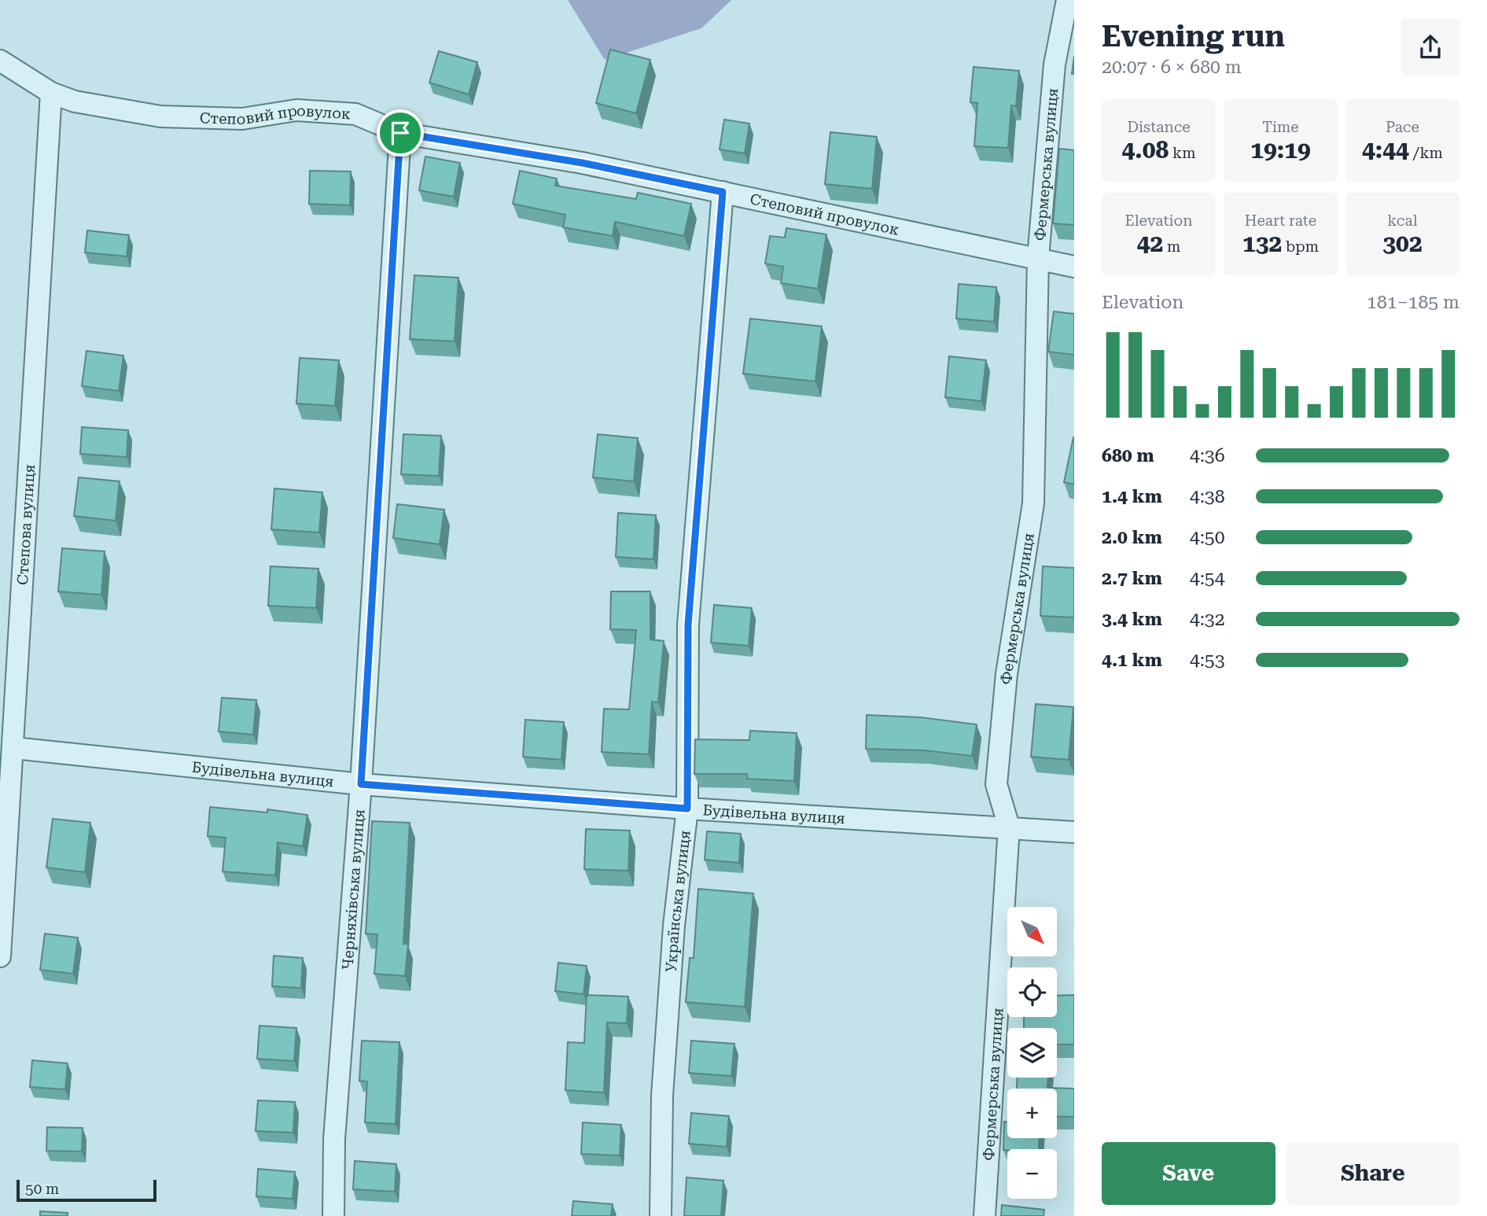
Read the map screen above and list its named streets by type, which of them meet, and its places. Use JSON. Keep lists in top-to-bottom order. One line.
{"streets":{"street":["Степовий провулок","Фермерська вулиця","Степова вулиця","Будівельна вулиця","Черняхівська вулиця","Українська вулиця"]},"crossings":[["Степовий провулок","Фермерська вулиця"],["Степовий провулок","Степова вулиця"],["Степовий провулок","Черняхівська вулиця"],["Степовий провулок","Українська вулиця"],["Фермерська вулиця","Будівельна вулиця"],["Степова вулиця","Будівельна вулиця"],["Будівельна вулиця","Черняхівська вулиця"],["Будівельна вулиця","Українська вулиця"]],"scale_bar":"50 m","north":"bottom right","page":{"heading":["Evening run","20:07 · 6 × 680 m"],"stats":[["Distance","4.08 km"],["Time","19:19"],["Pace","4:44 /km"],["Elevation","42 m"],["Heart rate","132 bpm"],["kcal","302"]],"chart":["Elevation","181–185 m"],"list":[{"name":"680 m","note":"4:36"},{"name":"1.4 km","note":"4:38"},{"name":"2.0 km","note":"4:50"},{"name":"2.7 km","note":"4:54"},{"name":"3.4 km","note":"4:32"},{"name":"4.1 km","note":"4:53"}],"map_buttons":["+","−"],"buttons":["Save","Share"],"scale":"50 m"}}
